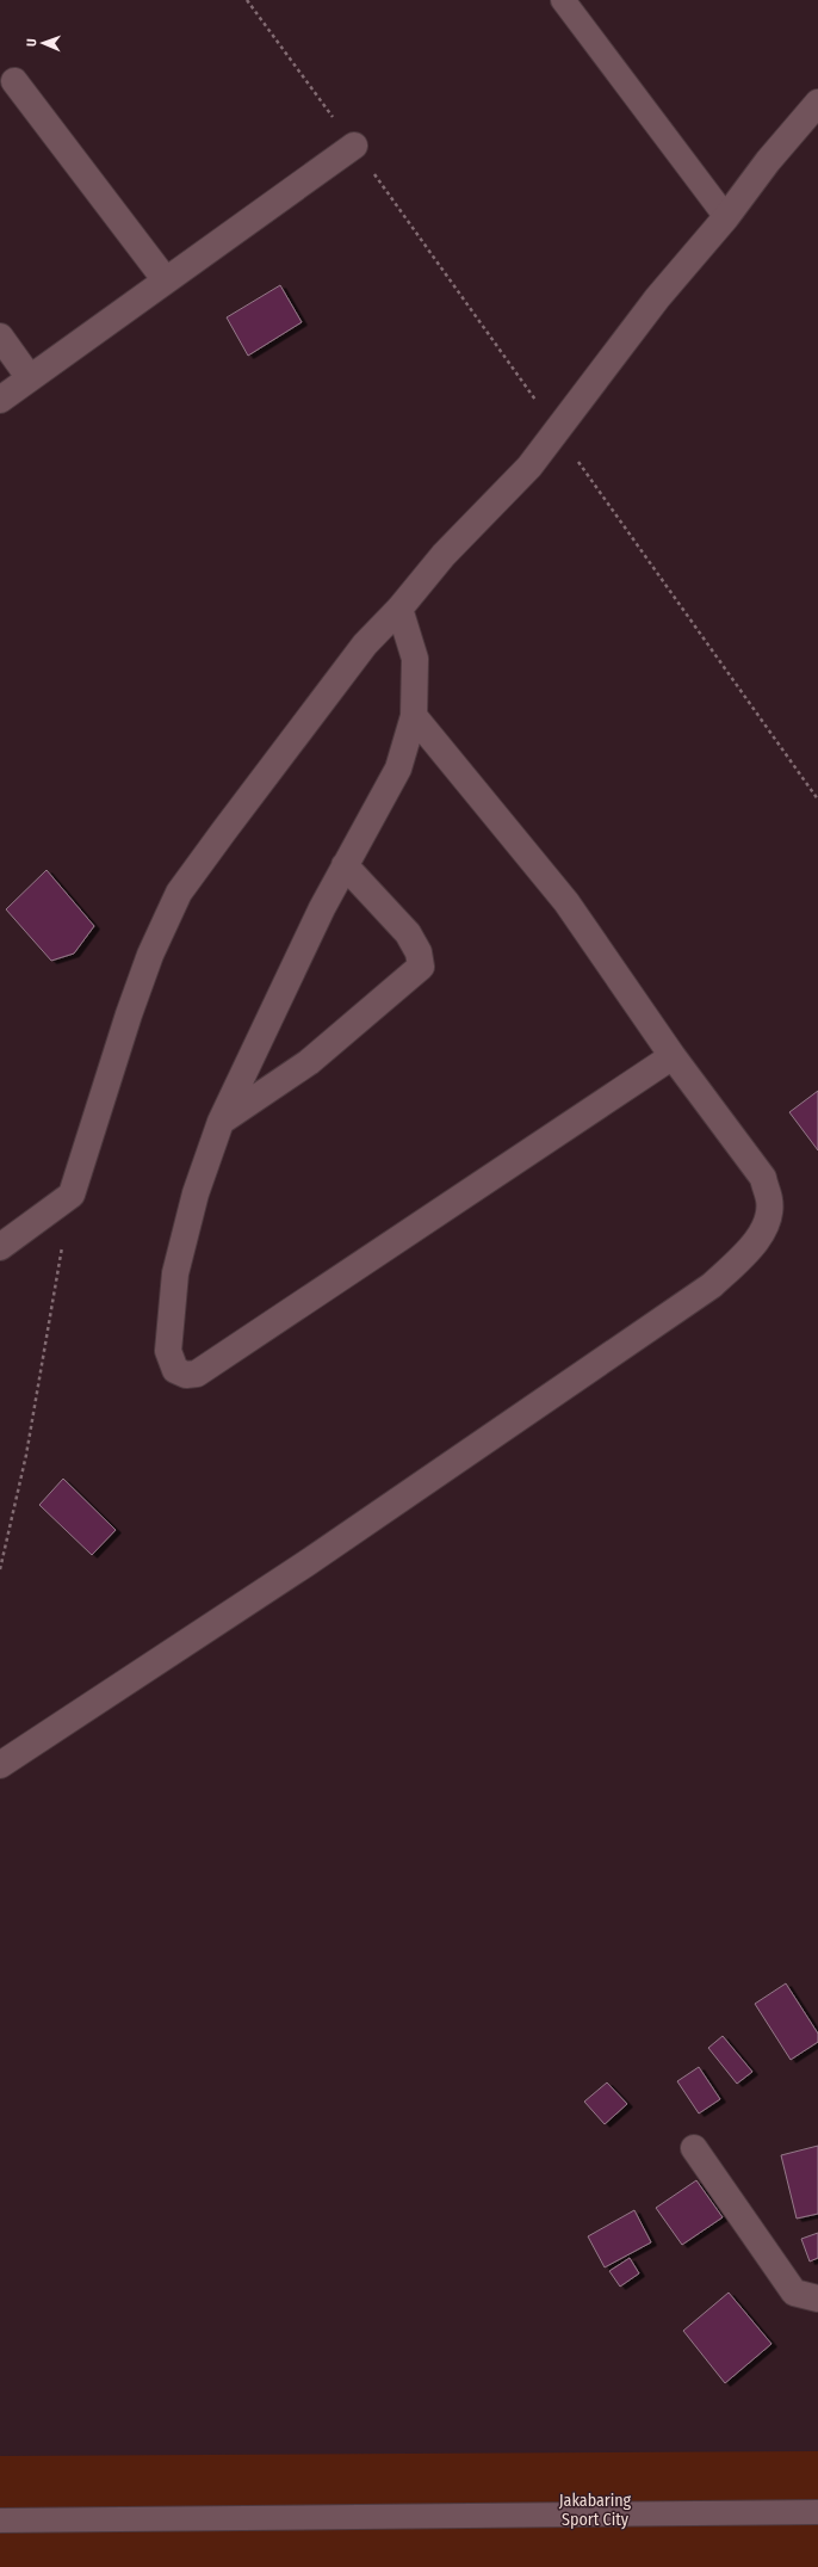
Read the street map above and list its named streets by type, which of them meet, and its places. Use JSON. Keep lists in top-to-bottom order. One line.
{"parks":["Jakabaring Sport City"],"north":"left"}
